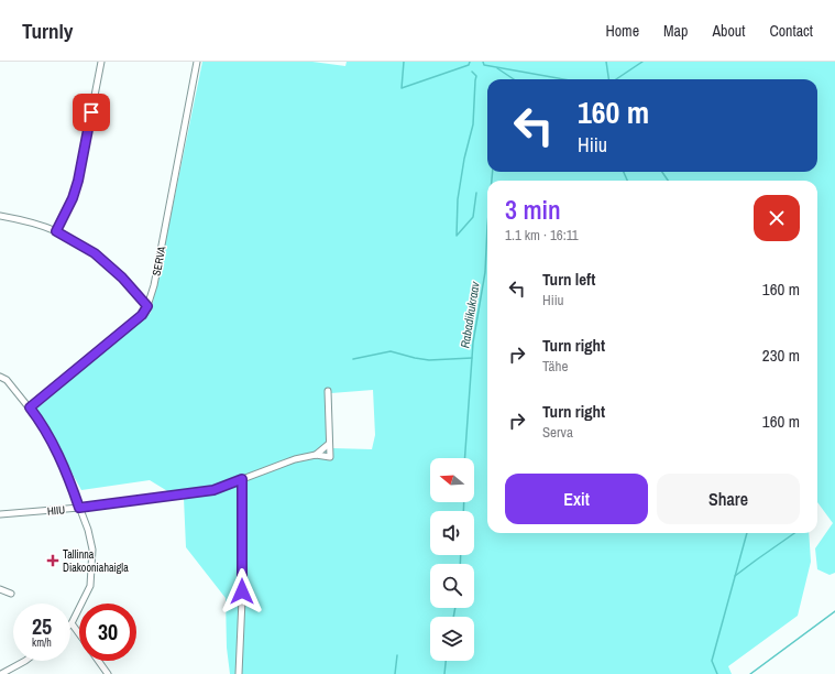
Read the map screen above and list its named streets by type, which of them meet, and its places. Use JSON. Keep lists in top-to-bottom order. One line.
{"streets":{"street":["SERVA","HIIU"]},"water":["Rabadikukraav"],"places":{"health":["Tallinna Diakooniahaigla"]},"north":"left","page":{"header":"Turnly","nav":["Home","Map","About","Contact"],"turn":["160 m","Hiiu"],"heading":["3 min","1.1 km · 16:11"],"list":[{"name":"Turn left","note":"Hiiu","value":"160 m"},{"name":"Turn right","note":"Tähe","value":"230 m"},{"name":"Turn right","note":"Serva","value":"160 m"}],"buttons":["Exit","Share"],"speed":"25 km/h","limit":"30"}}
